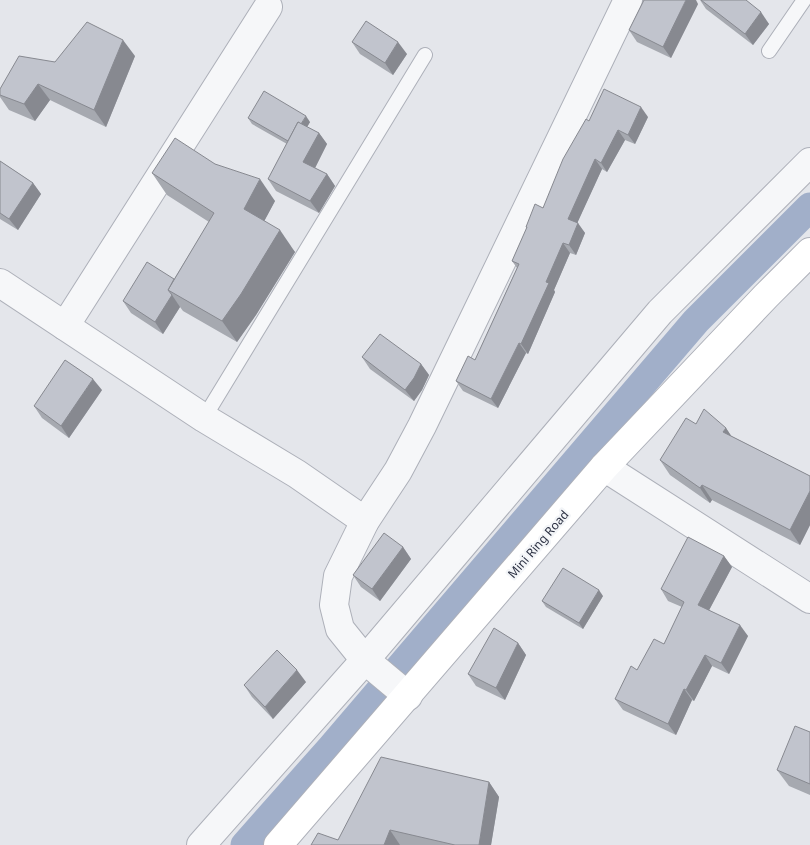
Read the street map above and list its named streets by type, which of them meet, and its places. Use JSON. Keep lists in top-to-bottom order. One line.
{"streets":{"main road":["Mini Ring Road"]}}
